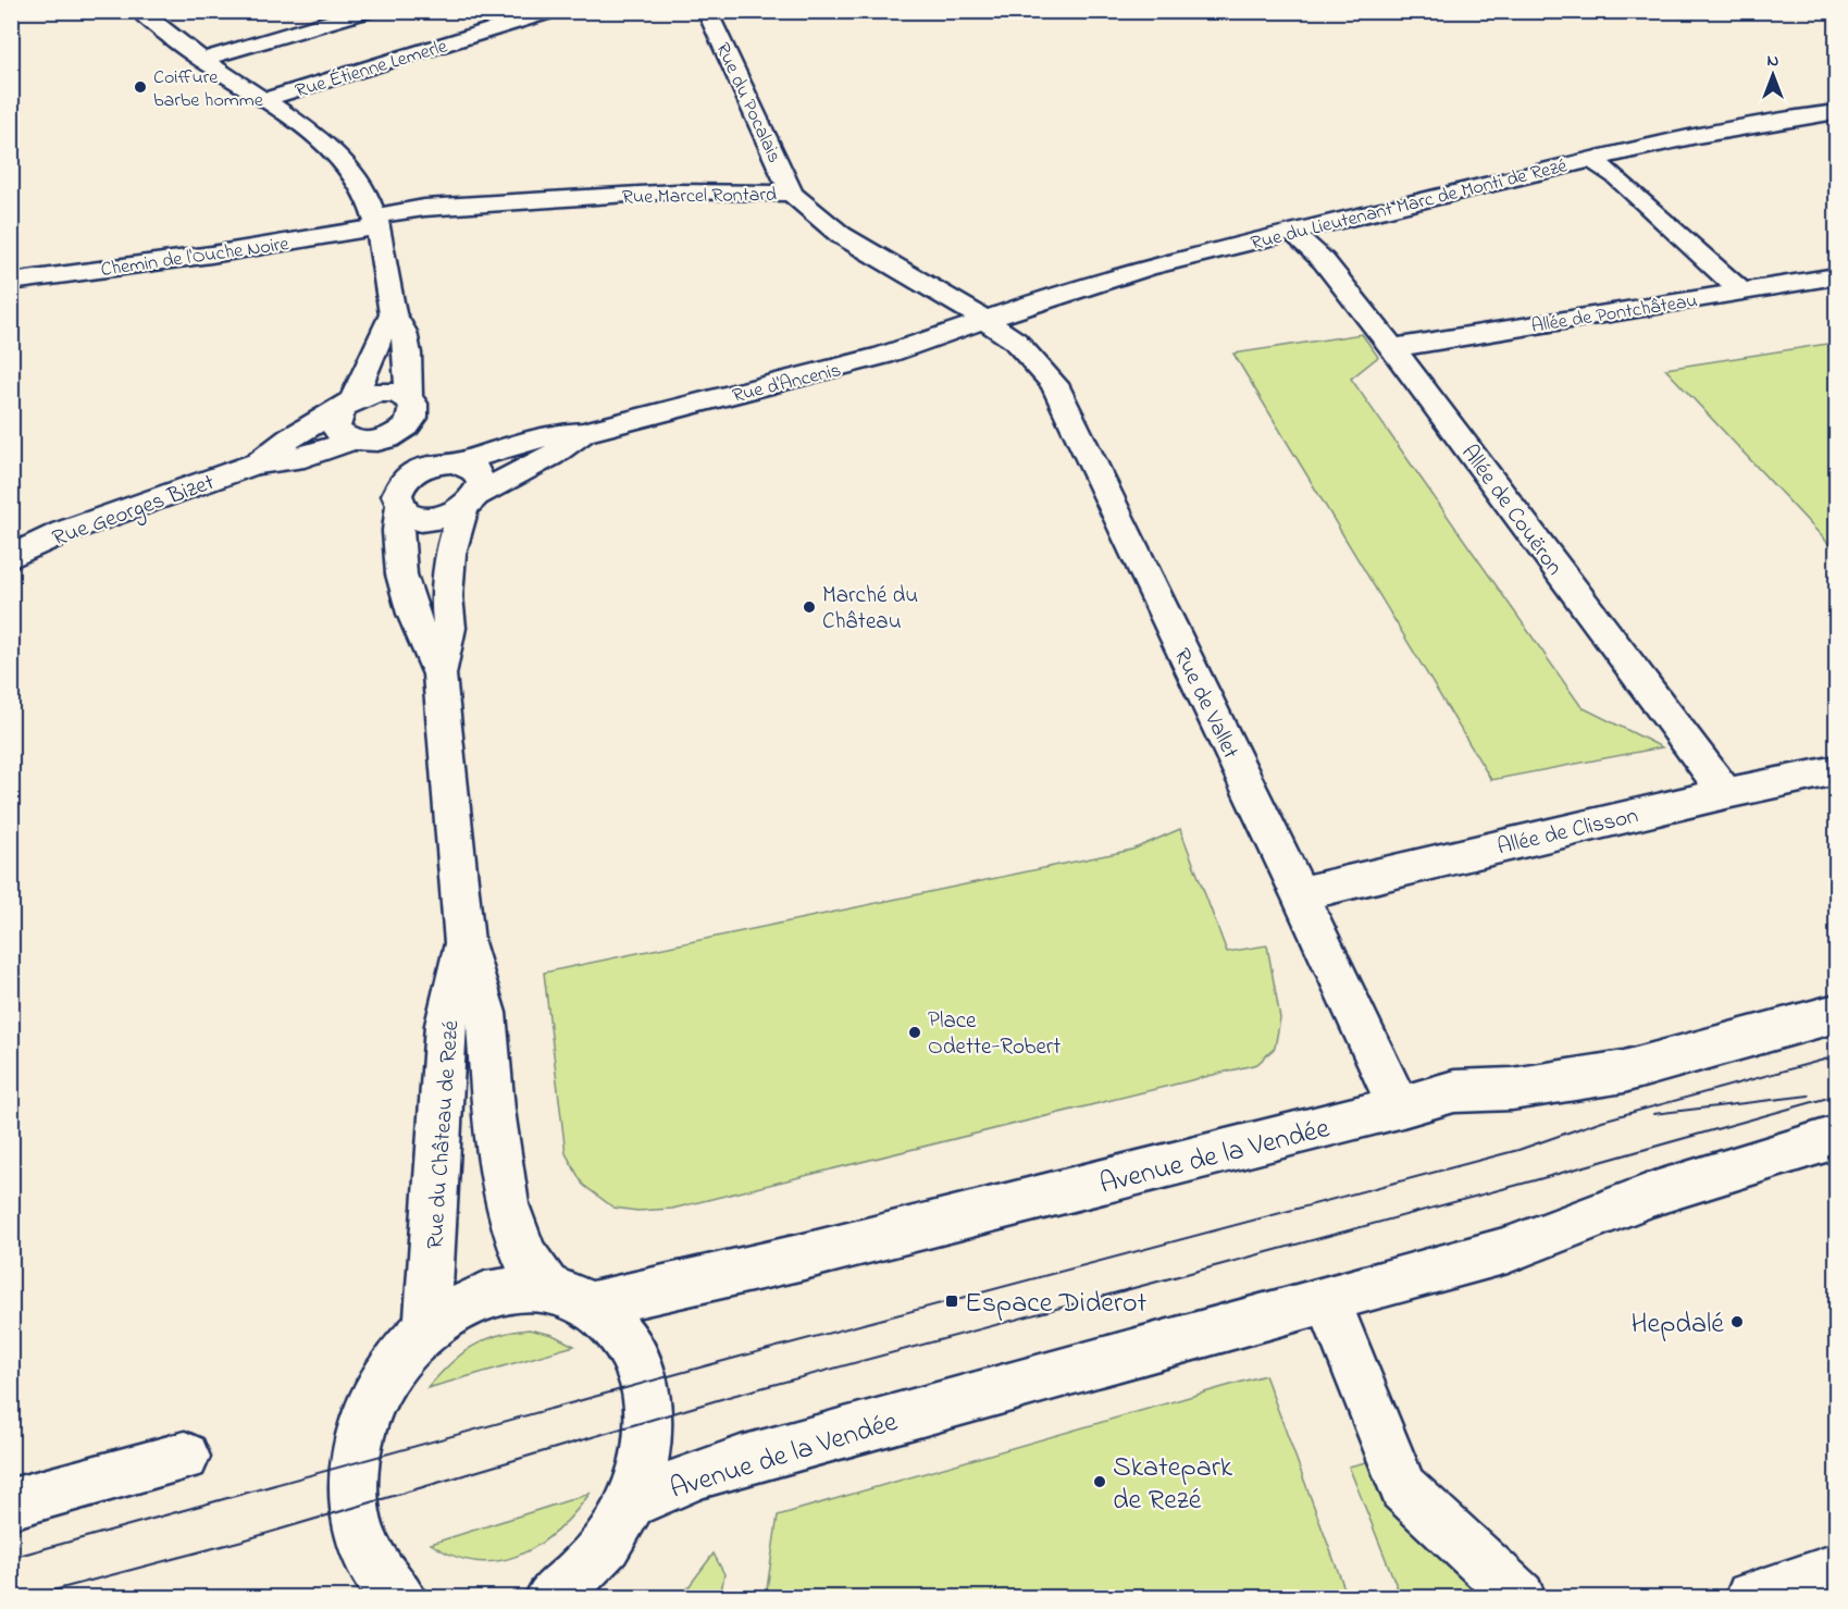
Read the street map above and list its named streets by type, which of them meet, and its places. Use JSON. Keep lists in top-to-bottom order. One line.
{"streets":{"street":["Rue Étienne Lemerle","Rue du Pocalais","Rue Marcel Rontard","Rue du Lieutenant Marc de Monti de Rezé","Chemin de l'Ouche Noire","Allée de Pontchâteau","Rue d'Ancenis","Rue Georges Bizet","Allée de Couëron","Rue de Vallet","Allée de Clisson","Rue du Château de Rezé","Avenue de la Vendée"]},"crossings":[["Rue du Pocalais","Rue Marcel Rontard"],["Rue Marcel Rontard","Rue du Lieutenant Marc de Monti de Rezé"],["Rue Marcel Rontard","Chemin de l'Ouche Noire"],["Rue Marcel Rontard","Rue d'Ancenis"],["Rue Marcel Rontard","Rue de Vallet"],["Rue du Lieutenant Marc de Monti de Rezé","Rue d'Ancenis"],["Rue du Lieutenant Marc de Monti de Rezé","Allée de Couëron"],["Rue du Lieutenant Marc de Monti de Rezé","Rue de Vallet"],["Allée de Pontchâteau","Allée de Couëron"],["Rue d'Ancenis","Rue de Vallet"],["Rue d'Ancenis","Rue du Château de Rezé"],["Allée de Couëron","Allée de Clisson"],["Rue de Vallet","Allée de Clisson"],["Rue de Vallet","Avenue de la Vendée"]],"places":{"other":["Coiffure barbe homme","Marché du Château","Place Odette-Robert","Hepdalé","Skatepark de Rezé"],"transit":["Espace Diderot"]},"north":"top"}
